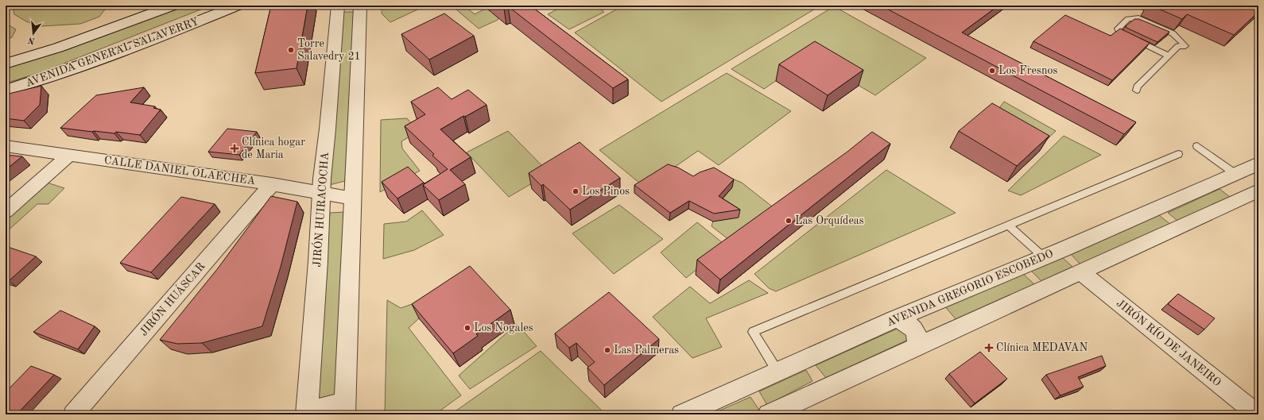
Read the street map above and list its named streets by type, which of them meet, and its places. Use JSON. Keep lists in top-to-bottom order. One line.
{"streets":{"street":["AVENIDA GENERAL SALAVERRY","CALLE DANIEL OLAECHEA","JIRÓN HUIRACOCHA","AVENIDA GREGORIO ESCOBEDO","JIRÓN HUÁSCAR","JIRÓN RÍO DE JANEIRO"]},"crossings":[["CALLE DANIEL OLAECHEA","JIRÓN HUIRACOCHA"],["CALLE DANIEL OLAECHEA","JIRÓN HUÁSCAR"]],"places":{"other":["Torre Salavedry 21","Los Fresnos","Los Pinos","Las Orquídeas","Los Nogales","Las Palmeras"],"health":["Clínica hogar de Maria","Clínica MEDAVAN"]},"north":"bottom"}
